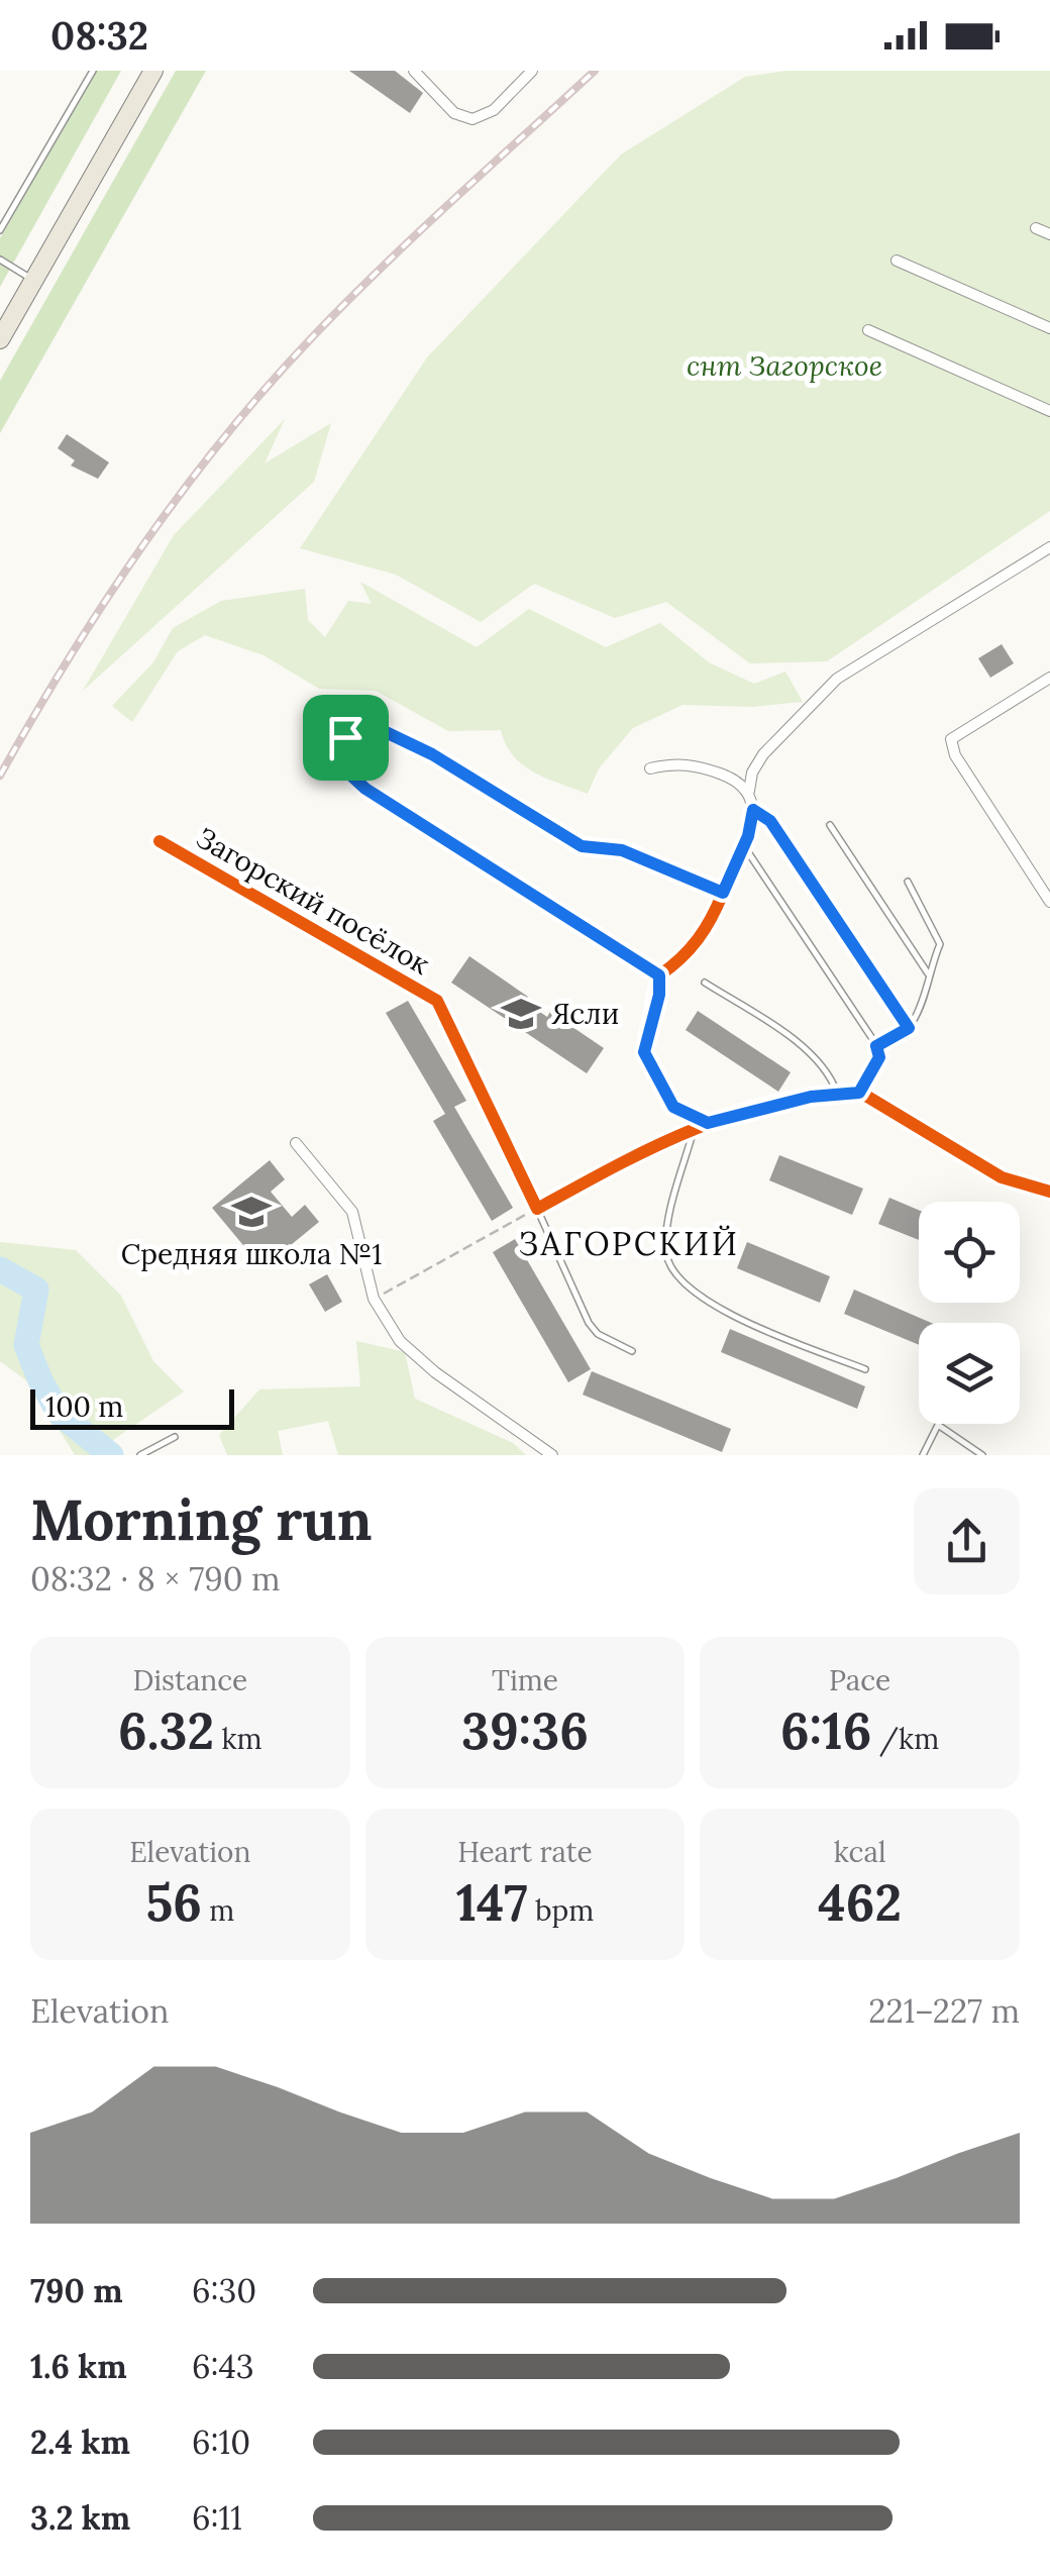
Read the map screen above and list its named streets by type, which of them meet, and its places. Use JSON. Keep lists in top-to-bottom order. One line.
{"streets":{"street":["Загорский посёлок"]},"districts":["ЗАГОРСКИЙ"],"parks":["снт Загорское"],"places":{"school or university":["Ясли","Средняя школа №1"]},"scale_bar":"100 m","page":{"status":"08:32","scale":"100 m","heading":["Morning run","08:32 · 8 × 790 m"],"stats":[["Distance","6.32 km"],["Time","39:36"],["Pace","6:16 /km"],["Elevation","56 m"],["Heart rate","147 bpm"],["kcal","462"]],"chart":["Elevation","221–227 m"],"list":[{"name":"790 m","note":"6:30"},{"name":"1.6 km","note":"6:43"},{"name":"2.4 km","note":"6:10"},{"name":"3.2 km","note":"6:11"}]}}
